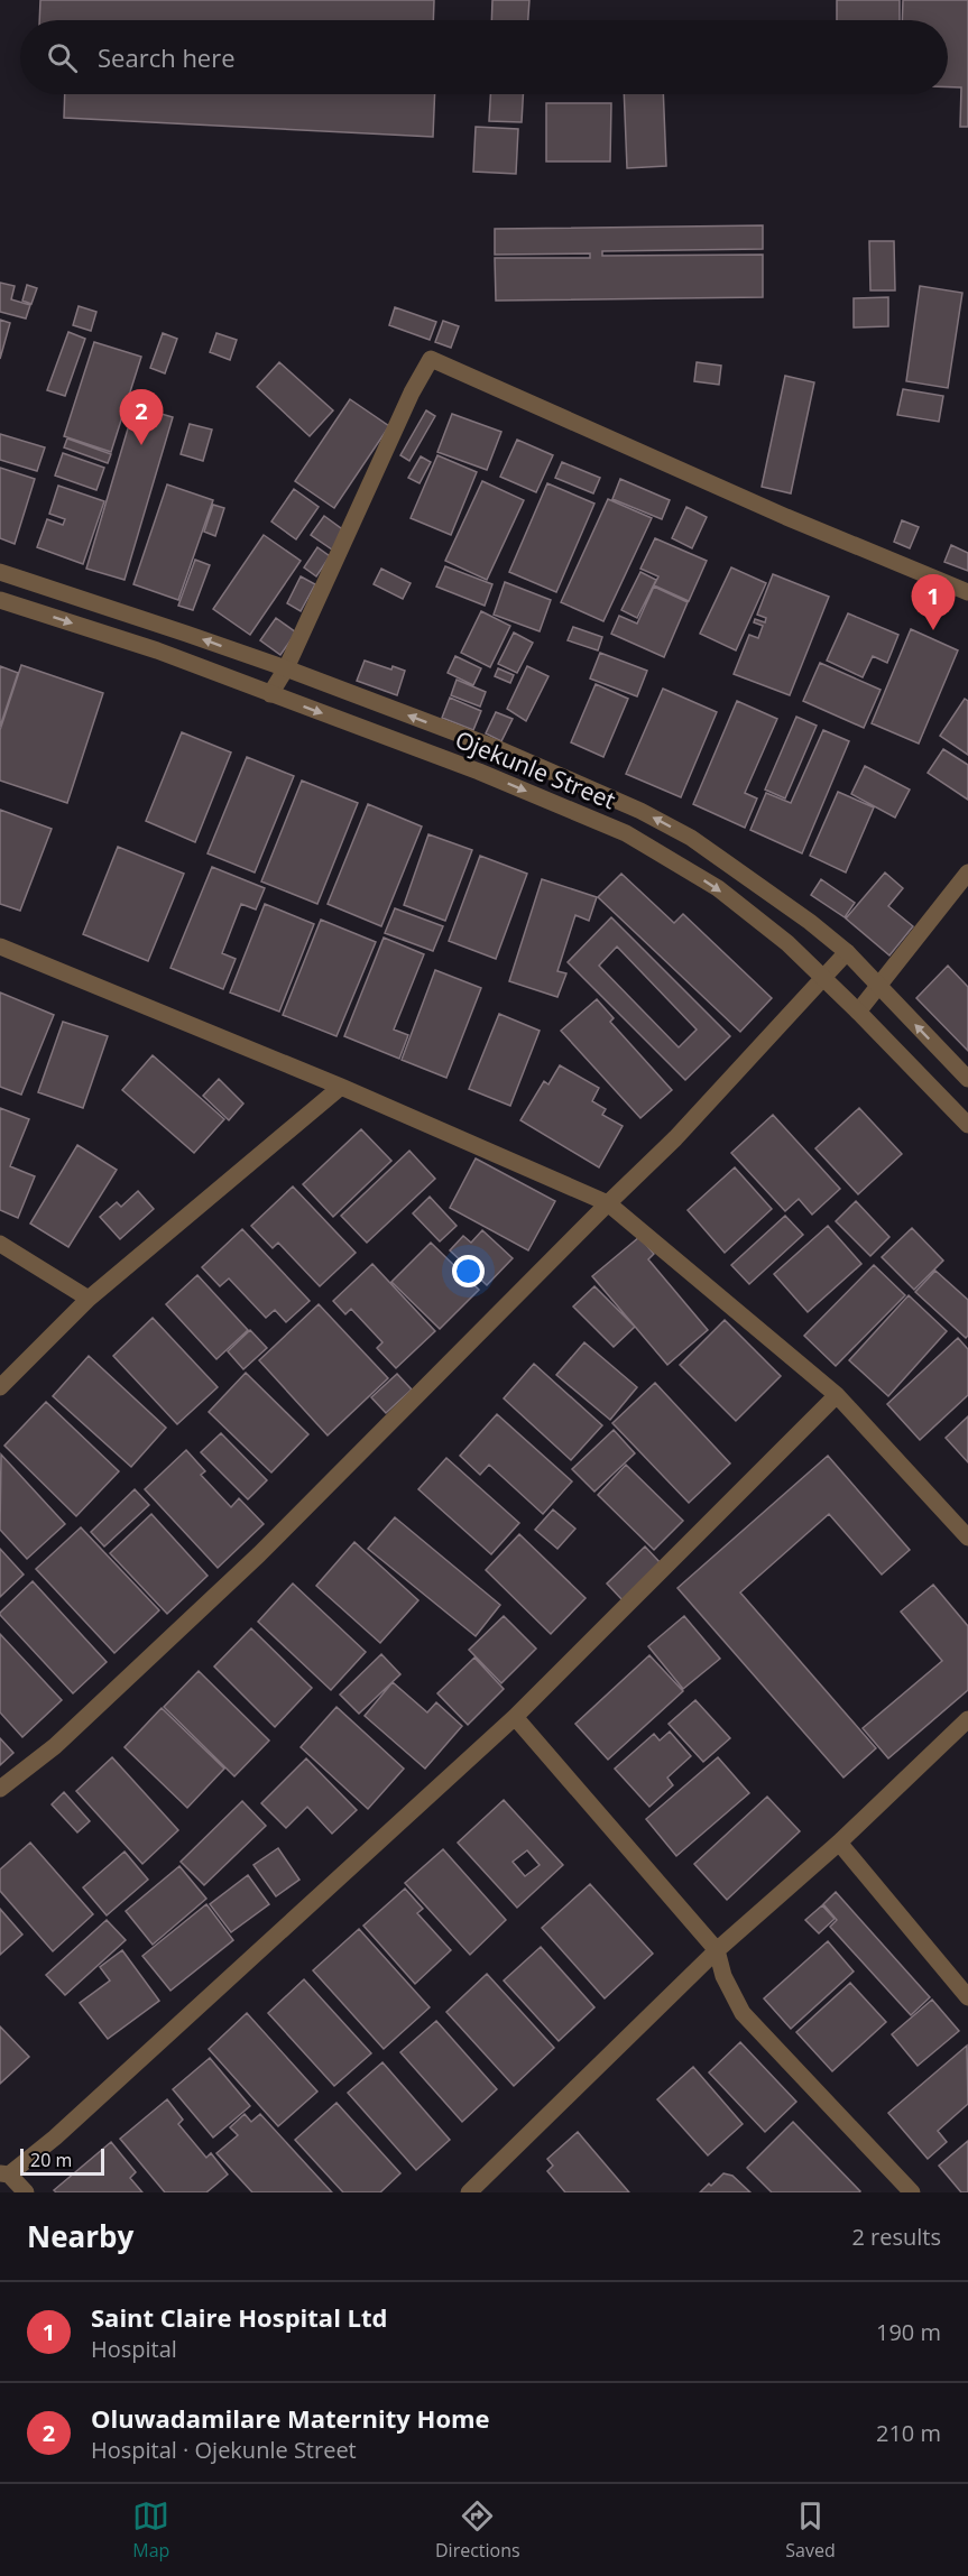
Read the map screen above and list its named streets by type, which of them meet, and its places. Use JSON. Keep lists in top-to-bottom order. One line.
{"streets":{"street":["Ojekunle Street"]},"scale_bar":"20 m","page":{"search":"Search here","pins":["2","1"],"scale":"20 m","heading":["Nearby","2 results"],"list":[{"mark":"1","name":"Saint Claire Hospital Ltd","note":"Hospital","value":"190 m"},{"mark":"2","name":"Oluwadamilare Maternity Home","note":"Hospital · Ojekunle Street","value":"210 m"}],"nav":["Map","Directions","Saved"]}}
